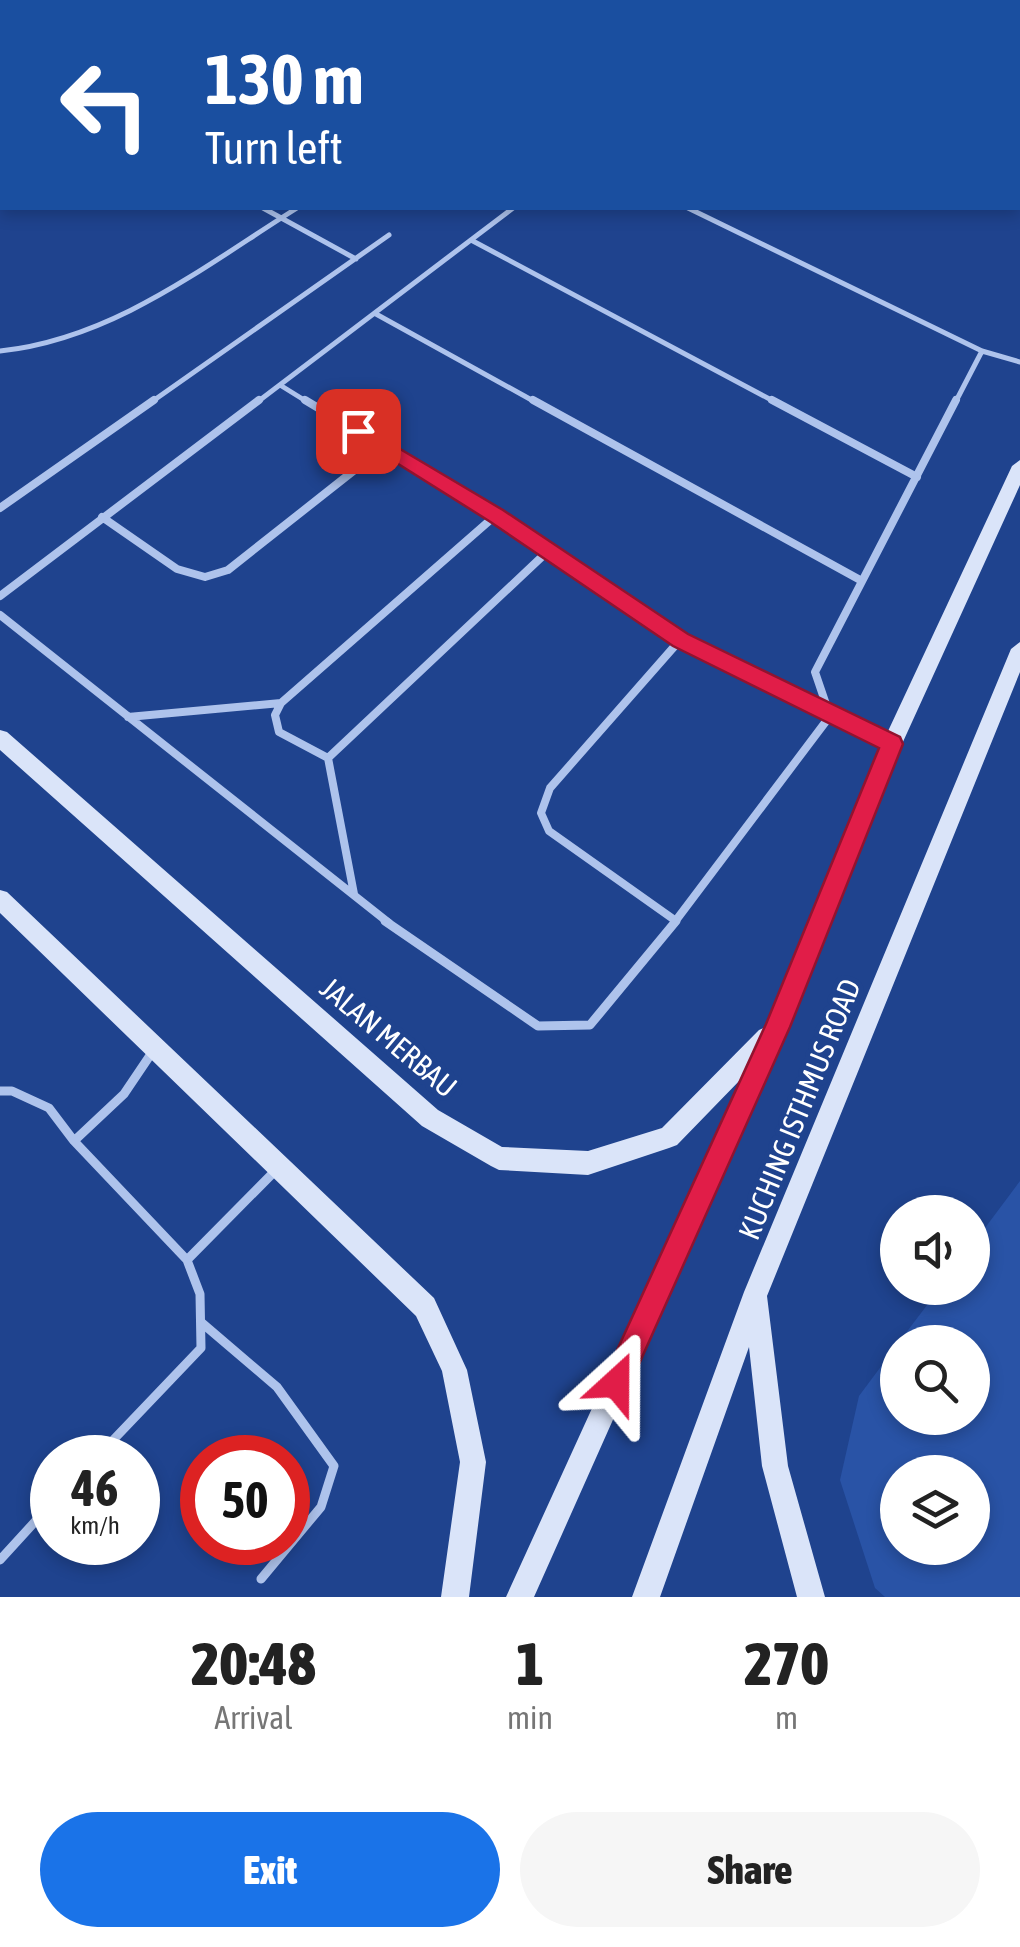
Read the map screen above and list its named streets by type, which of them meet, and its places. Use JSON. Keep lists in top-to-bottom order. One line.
{"streets":{"main road":["JALAN MERBAU","KUCHING ISTHMUS ROAD"]},"crossings":[["JALAN MERBAU","KUCHING ISTHMUS ROAD"]],"page":{"turn":["130 m","Turn left"],"speed":"46 km/h","limit":"50","eta":["20:48","Arrival","1","min","270","m"],"buttons":["Exit","Share"]}}
